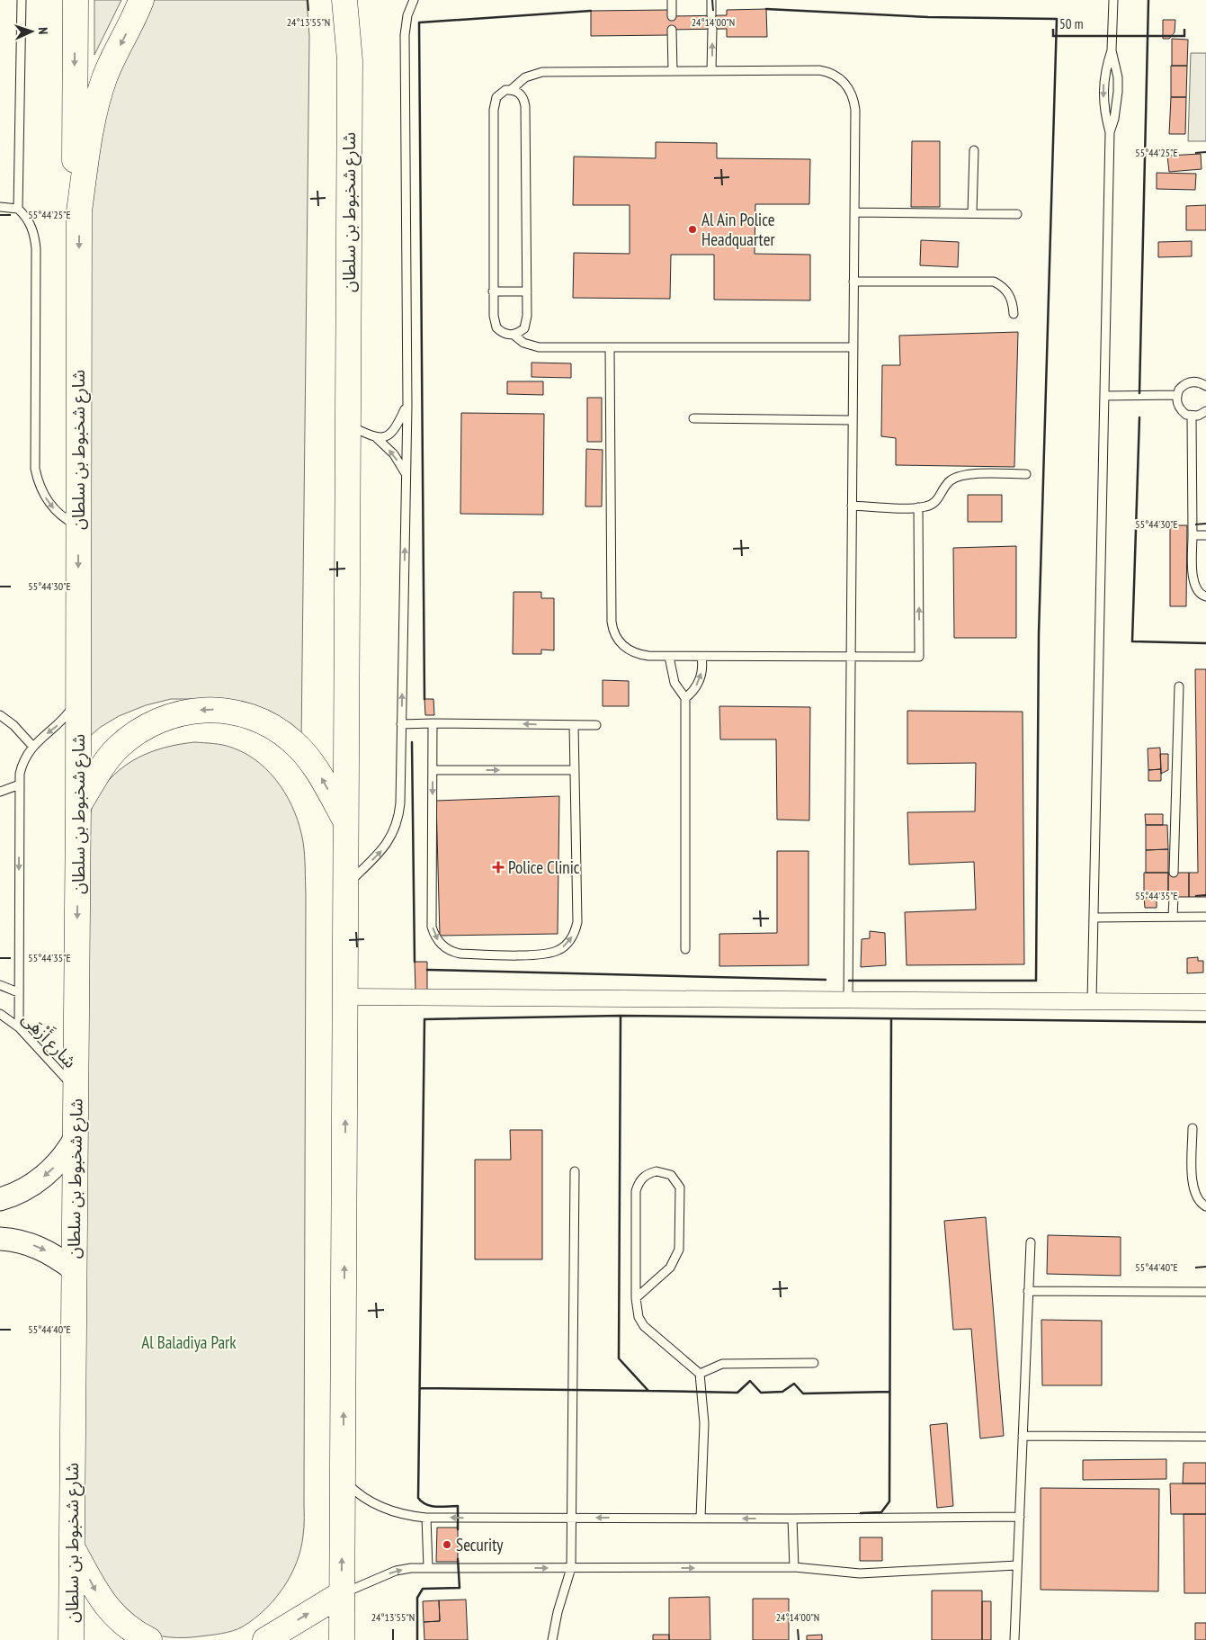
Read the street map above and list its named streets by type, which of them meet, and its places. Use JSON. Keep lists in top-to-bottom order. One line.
{"streets":{"main road":["شارع شخبوط بن سلطان"],"lane":["شارع أَزْهَى"]},"crossings":[["شارع شخبوط بن سلطان","شارع أَزْهَى"]],"parks":["Al Baladiya Park"],"places":{"other":["Al Ain Police Headquarter","Security"],"health":["Police Clinic"]},"scale_bar":"50 m","north":"right","coordinates":["24°13'55\"N","24°14'00\"N","55°44'25\"E","55°44'30\"E","55°44'35\"E","55°44'40\"E"]}
